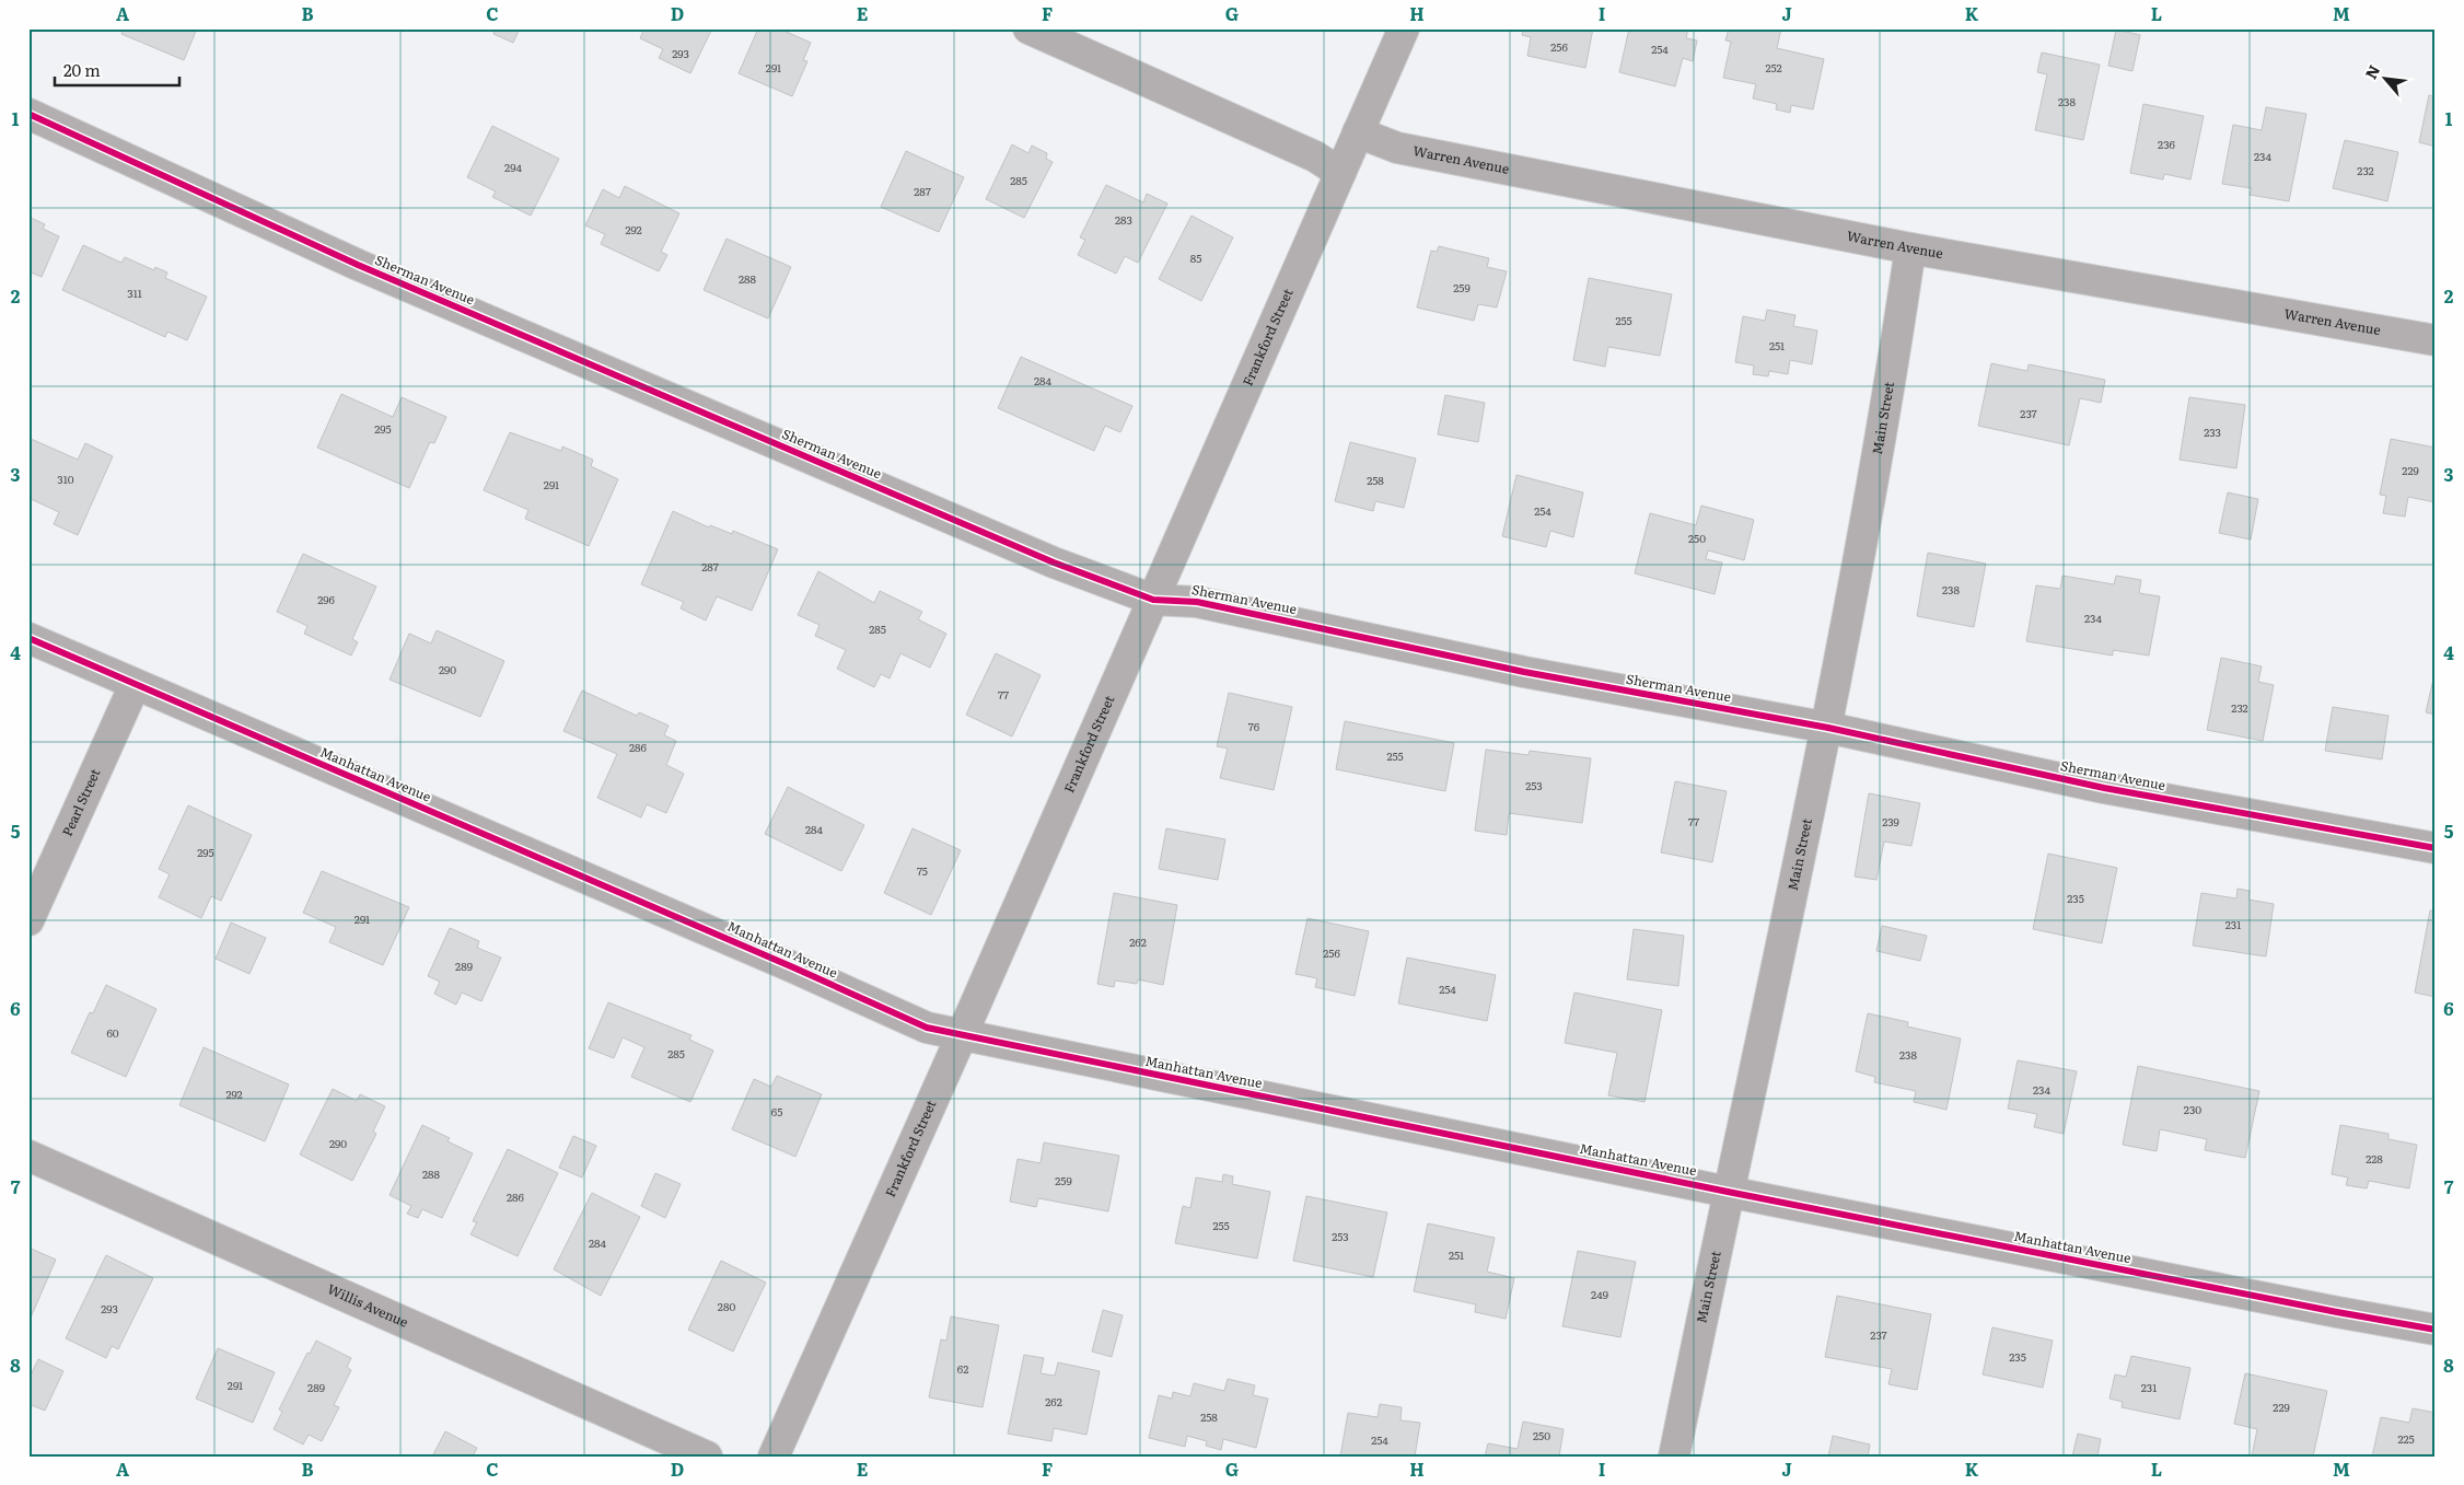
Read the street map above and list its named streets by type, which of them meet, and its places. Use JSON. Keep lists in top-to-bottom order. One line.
{"streets":{"street":["Warren Avenue","Sherman Avenue","Frankford Street","Main Street","Manhattan Avenue","Pearl Street","Willis Avenue"]},"crossings":[["Warren Avenue","Frankford Street"],["Warren Avenue","Main Street"],["Sherman Avenue","Frankford Street"],["Sherman Avenue","Main Street"],["Frankford Street","Manhattan Avenue"],["Main Street","Manhattan Avenue"],["Manhattan Avenue","Pearl Street"]],"house_numbers":["256","254","293","291","252","238","236","234","294","232","285","287","283","292","85","288","259","311","255","251","284","237","295","233","229","310","258","291","254","250","287","238","296","234","285","290","77","232","76","286","255","253","77","239","284","295","75","235","291","231","262","256","289","254","60","285","238","234","292","230","65","290","228","288","259","286","255","253","284","251","249","280","293","237","235","62","291","289","231","262","229","258","250","225","254"],"scale_bar":"20 m","north":"top left","grid":{"columns":["A","B","C","D","E","F","G","H","I","J","K","L","M"],"rows":["1","2","3","4","5","6","7","8"]}}
